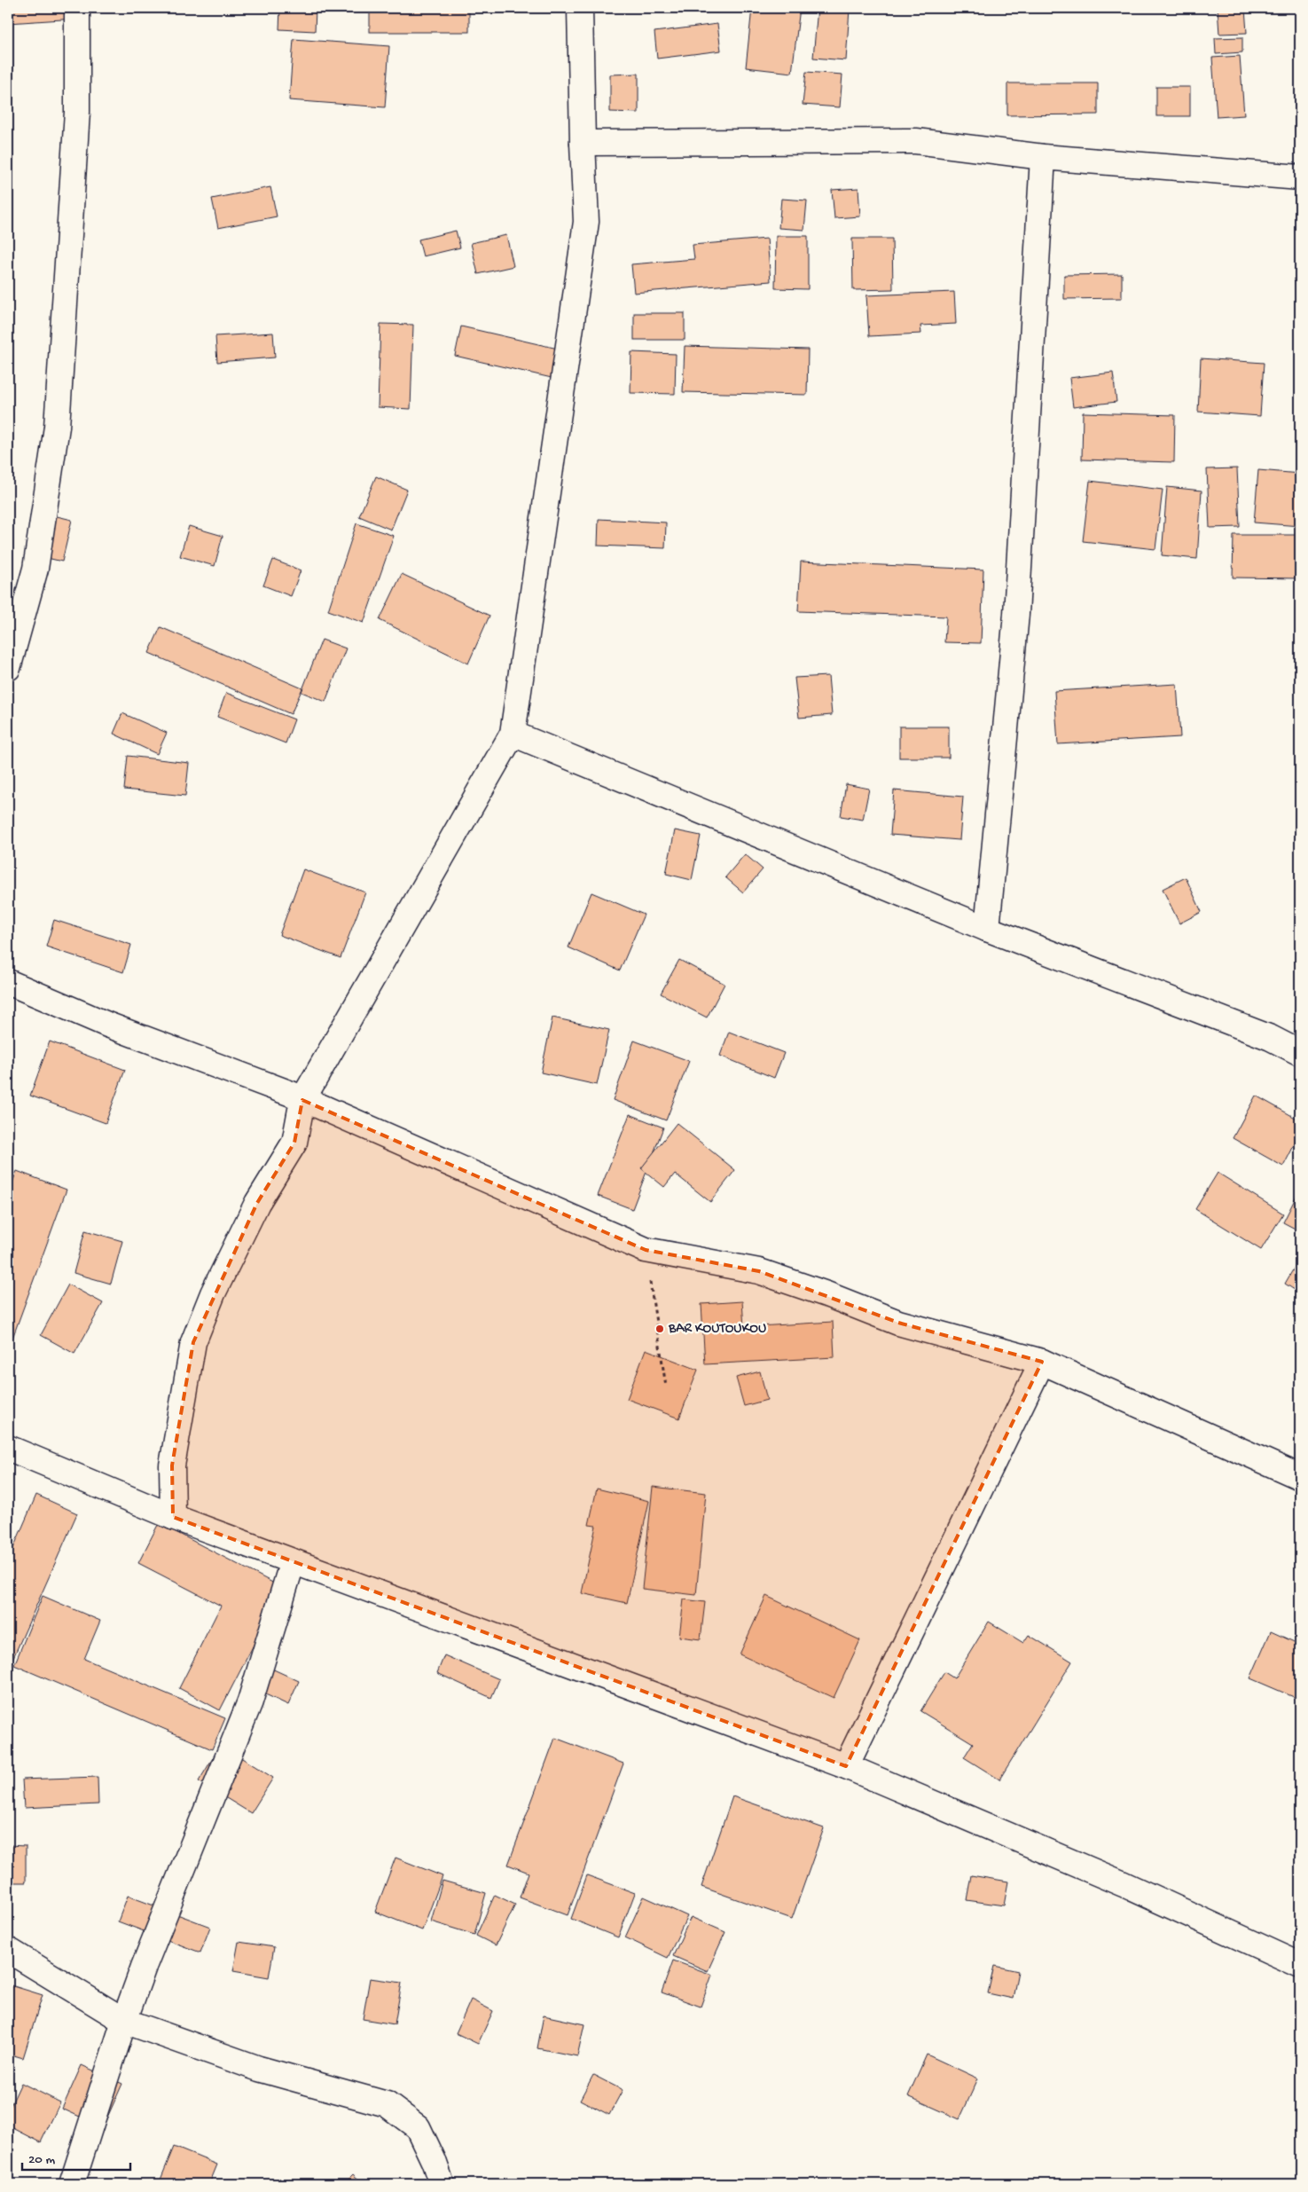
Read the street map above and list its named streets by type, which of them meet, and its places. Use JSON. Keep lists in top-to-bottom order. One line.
{"places":["BAR KOUTOUKOU"],"scale_bar":"20 m"}
